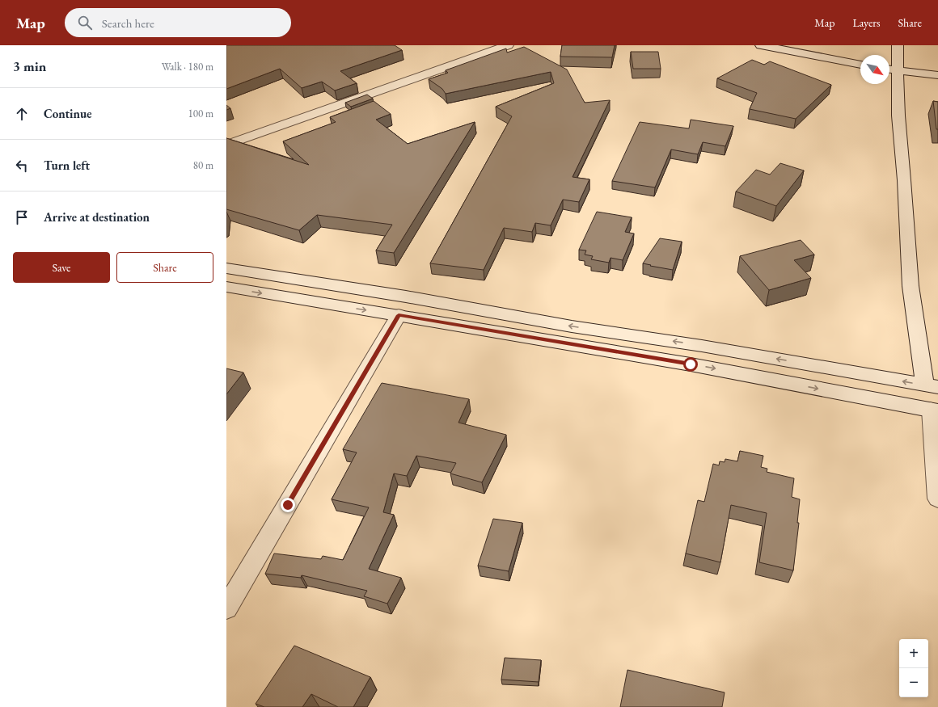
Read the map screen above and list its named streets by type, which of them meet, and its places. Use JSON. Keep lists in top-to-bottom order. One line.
{"north":"bottom right","page":{"header":"Map","search":"Search here","nav":["Map","Layers","Share"],"heading":["3 min","Walk · 180 m"],"list":[["Continue","100 m"],["Turn left","80 m"],"Arrive at destination"],"buttons":["Save","Share"],"map_buttons":["+","−"]}}
